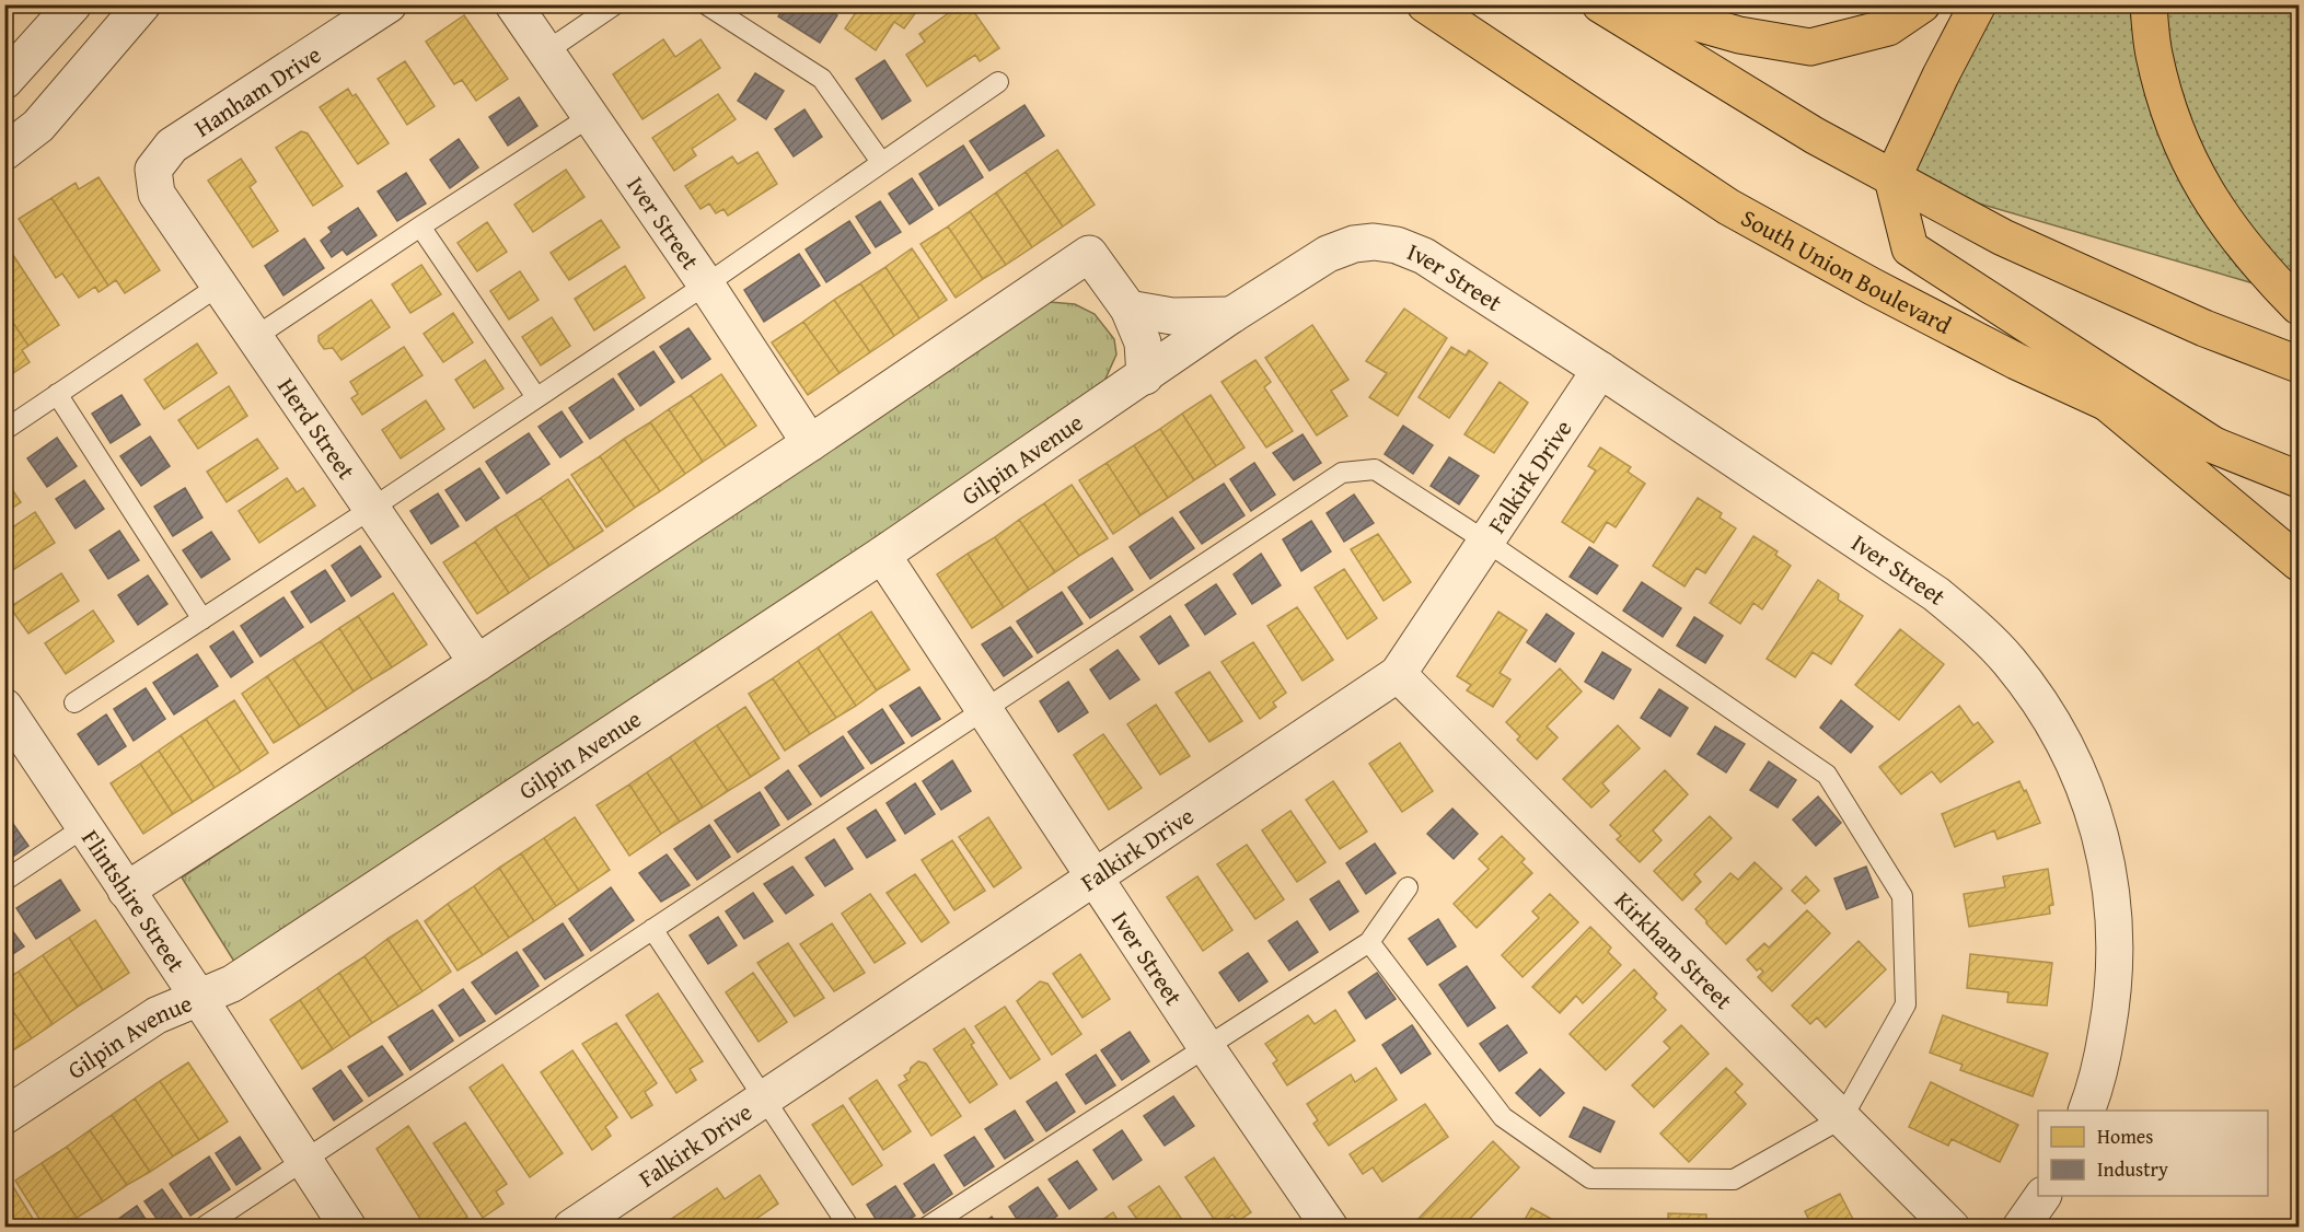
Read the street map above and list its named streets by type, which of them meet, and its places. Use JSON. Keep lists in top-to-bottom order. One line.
{"streets":{"main road":["South Union Boulevard"],"street":["Hanham Drive","Iver Street","Herd Street","Gilpin Avenue","Falkirk Drive","Flintshire Street","Kirkham Street"]},"crossings":[["Hanham Drive","Herd Street"],["Iver Street","Gilpin Avenue"],["Iver Street","Falkirk Drive"],["Gilpin Avenue","Flintshire Street"],["Falkirk Drive","Kirkham Street"]],"legend":["Homes","Industry"]}
